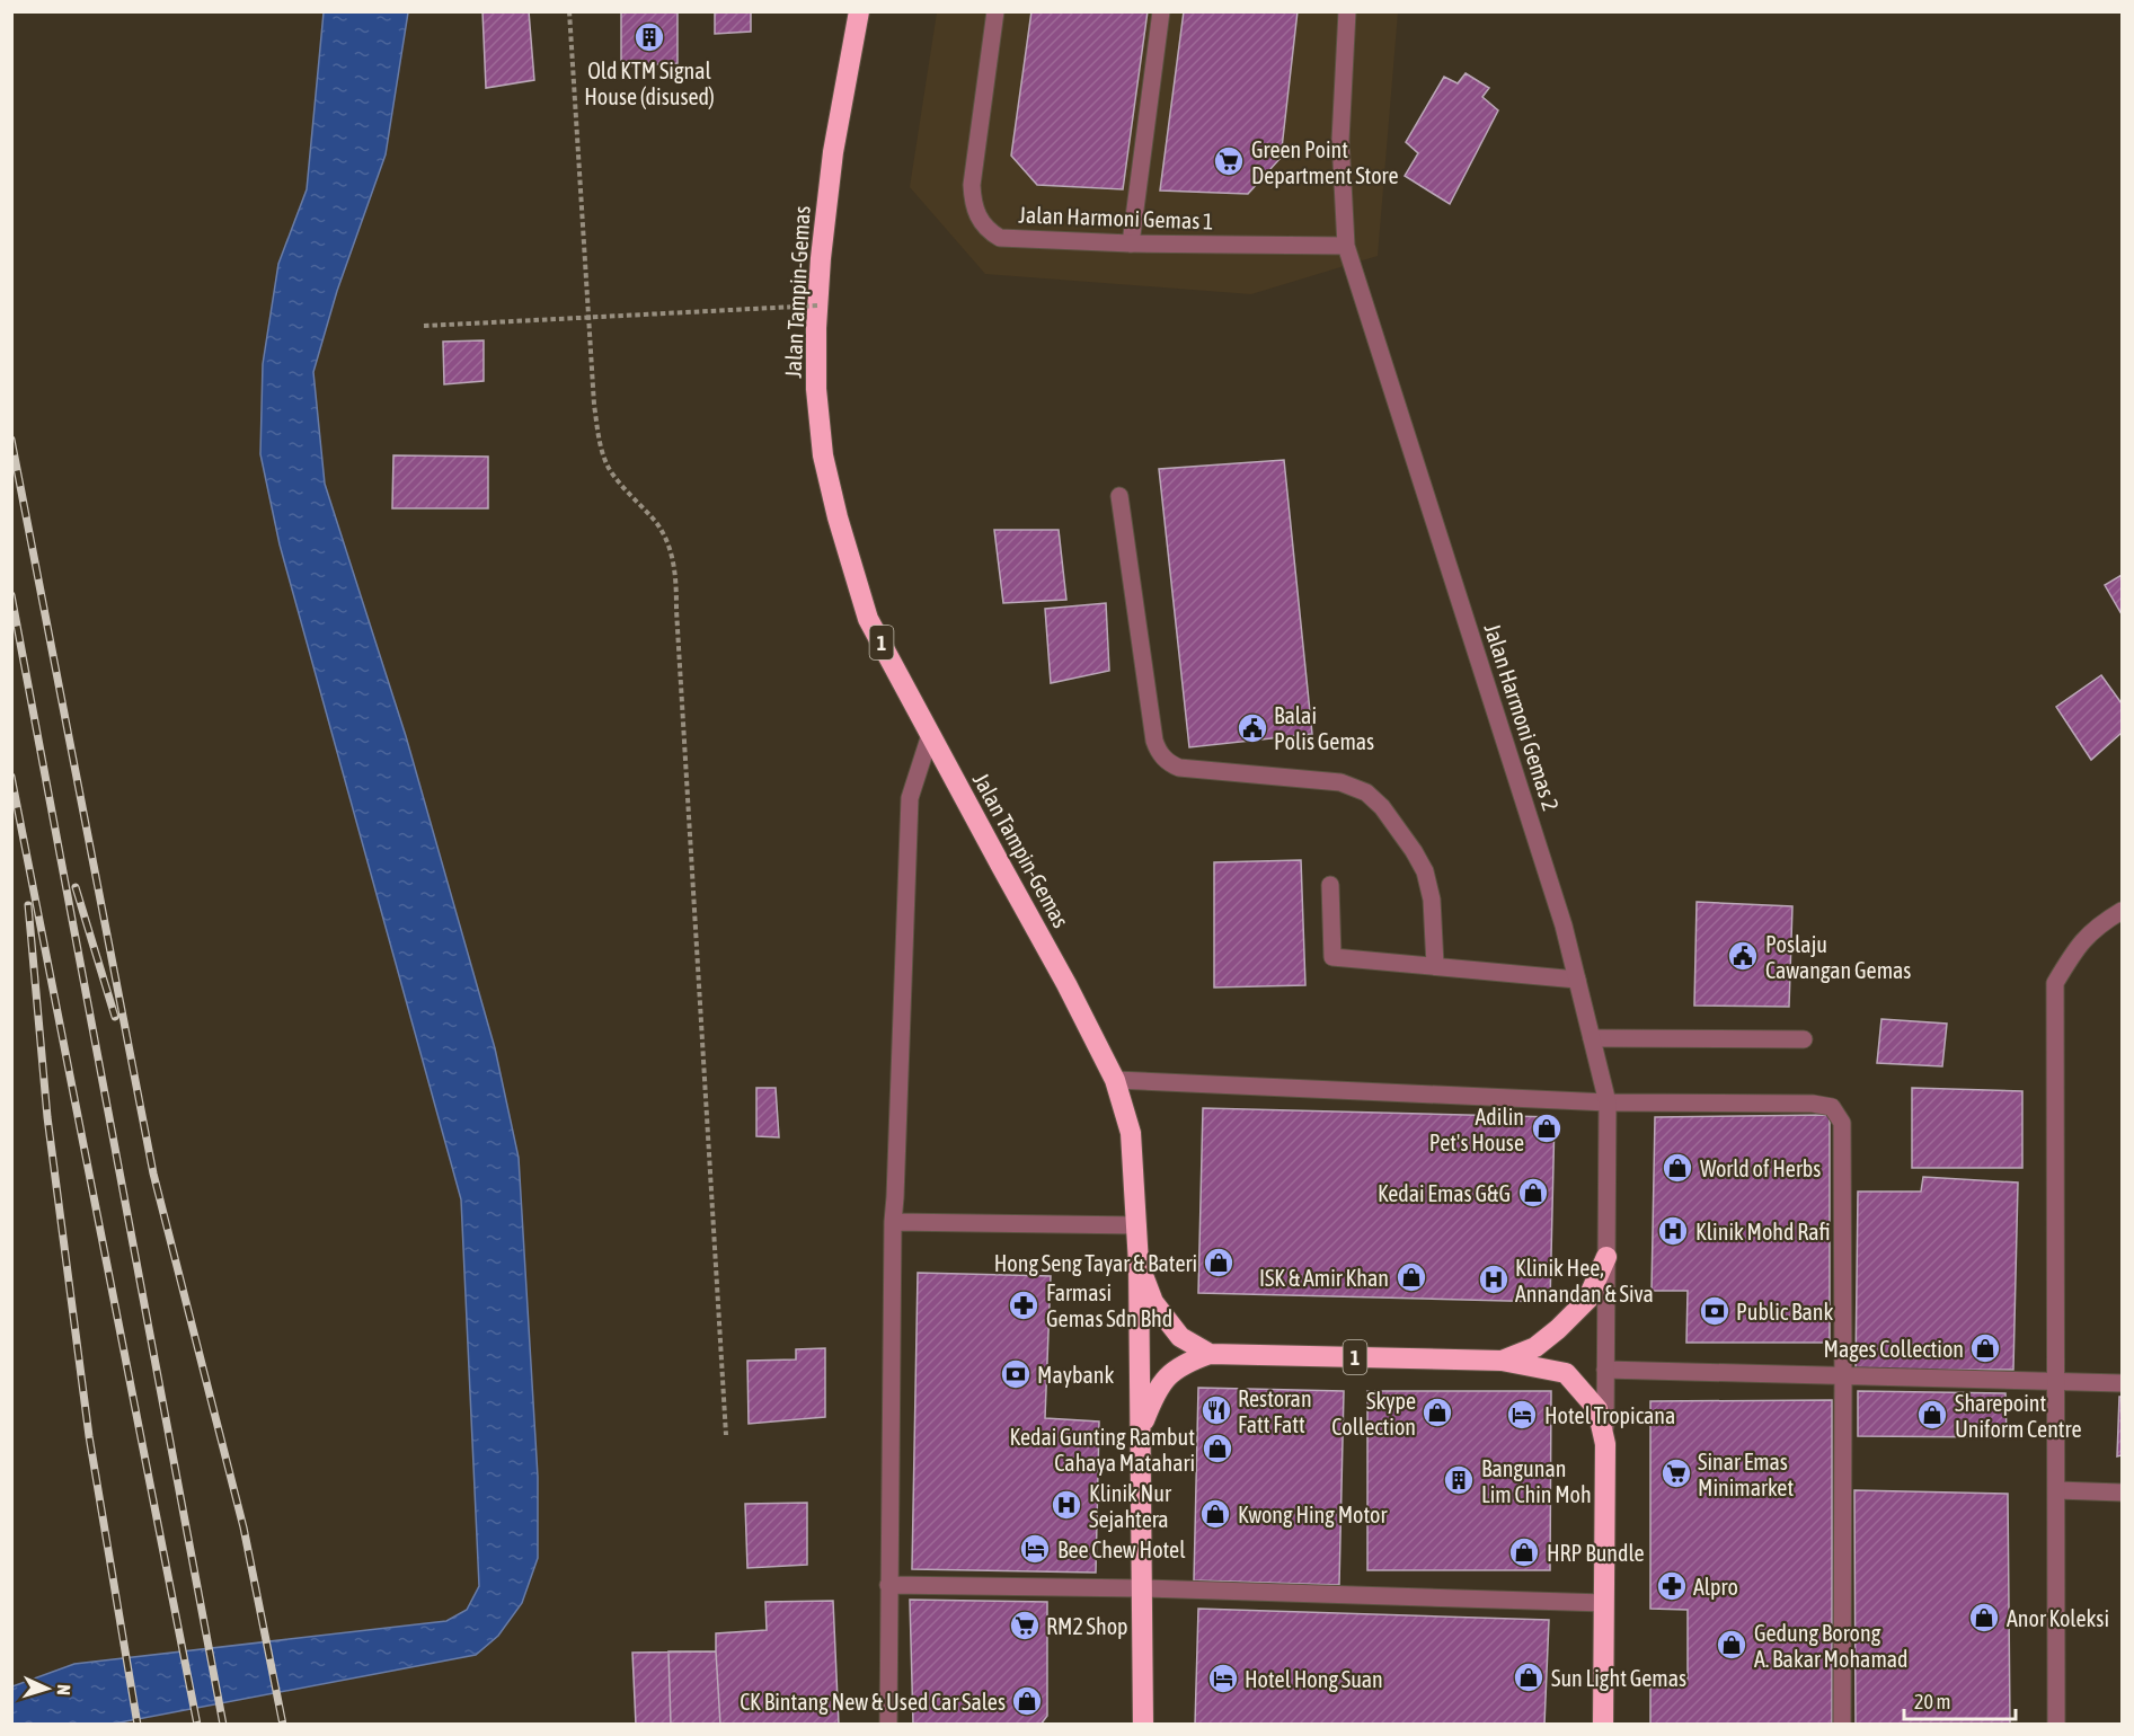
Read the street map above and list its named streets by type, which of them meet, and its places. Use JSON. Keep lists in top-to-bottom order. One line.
{"streets":{"highway":["Jalan Tampin-Gemas","1"],"street":["Jalan Harmoni Gemas 1","Jalan Harmoni Gemas 2"]},"crossings":[["Jalan Harmoni Gemas 1","Jalan Harmoni Gemas 2"],["Jalan Tampin-Gemas","1"],["1","Jalan Harmoni Gemas 2"]],"places":{"building":["Old KTM Signal House (disused)","Bangunan Lim Chin Moh"],"supermarket":["Green Point Department Store","Sinar Emas Minimarket","RM2 Shop"],"public building":["Balai Polis Gemas","Poslaju Cawangan Gemas"],"shop":["Adilin Pet's House","World of Herbs","Kedai Emas G&G","Hong Seng Tayar & Bateri","ISK & Amir Khan","Mages Collection","Skype Collection","Sharepoint Uniform Centre","Kedai Gunting Rambut Cahaya Matahari","Kwong Hing Motor","HRP Bundle","Anor Koleksi","Gedung Borong A. Bakar Mohamad","Sun Light Gemas","CK Bintang New & Used Car Sales"],"hospital":["Klinik Mohd Rafi","Klinik Hee, Annandan & Siva","Klinik Nur Sejahtera"],"pharmacy":["Farmasi Gemas Sdn Bhd","Alpro"],"bank":["Public Bank","Maybank"],"restaurant":["Restoran Fatt Fatt"],"hotel":["Hotel Tropicana","Bee Chew Hotel","Hotel Hong Suan"]},"scale_bar":"20 m","north":"right"}
